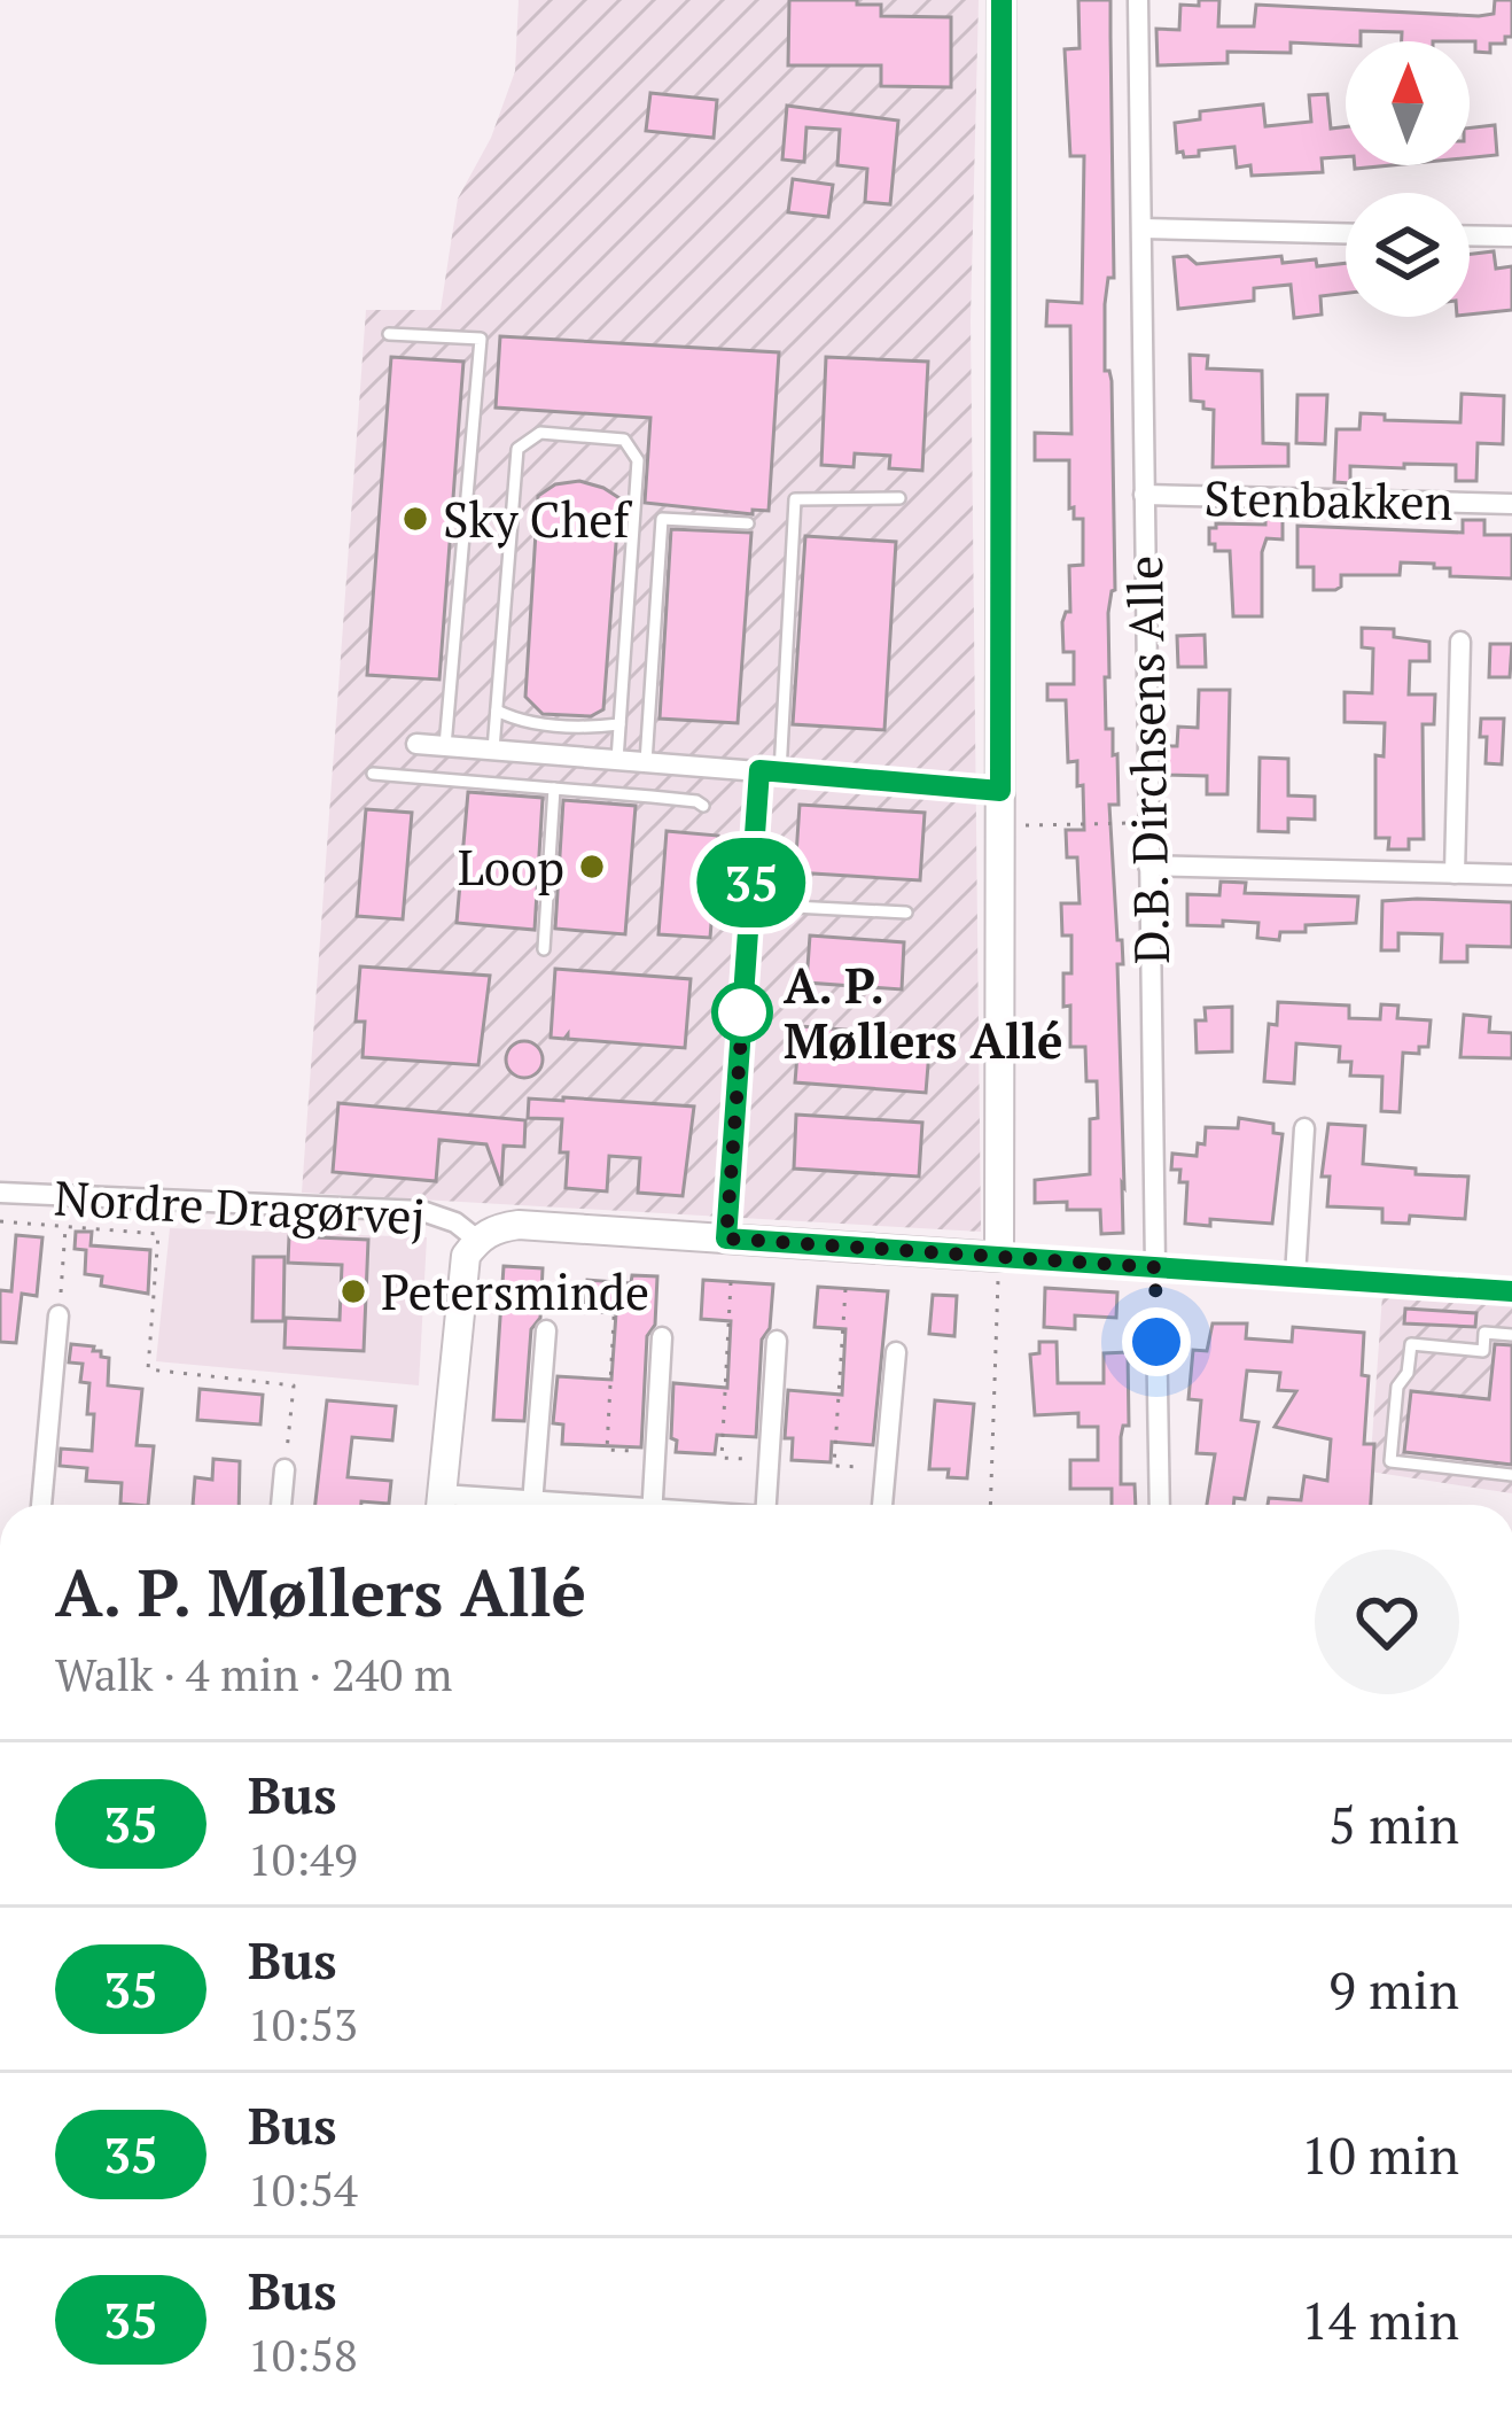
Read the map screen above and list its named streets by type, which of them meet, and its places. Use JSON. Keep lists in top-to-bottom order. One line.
{"streets":{"street":["Stenbakken","D.B. Dirchsens Alle","Nordre Dragørvej"]},"crossings":[["Stenbakken","D.B. Dirchsens Alle"],["D.B. Dirchsens Alle","Nordre Dragørvej"]],"places":["Sky Chef","Loop","A. P. Møllers Allé","Petersminde"],"lines":["bus line 35"],"north":"top","page":{"on_map":"35","heading":["A. P. Møllers Allé","Walk · 4 min · 240 m"],"list":[{"mark":"35","name":"Bus","note":"10:49","value":"5 min"},{"mark":"35","name":"Bus","note":"10:53","value":"9 min"},{"mark":"35","name":"Bus","note":"10:54","value":"10 min"},{"mark":"35","name":"Bus","note":"10:58","value":"14 min"}]}}
